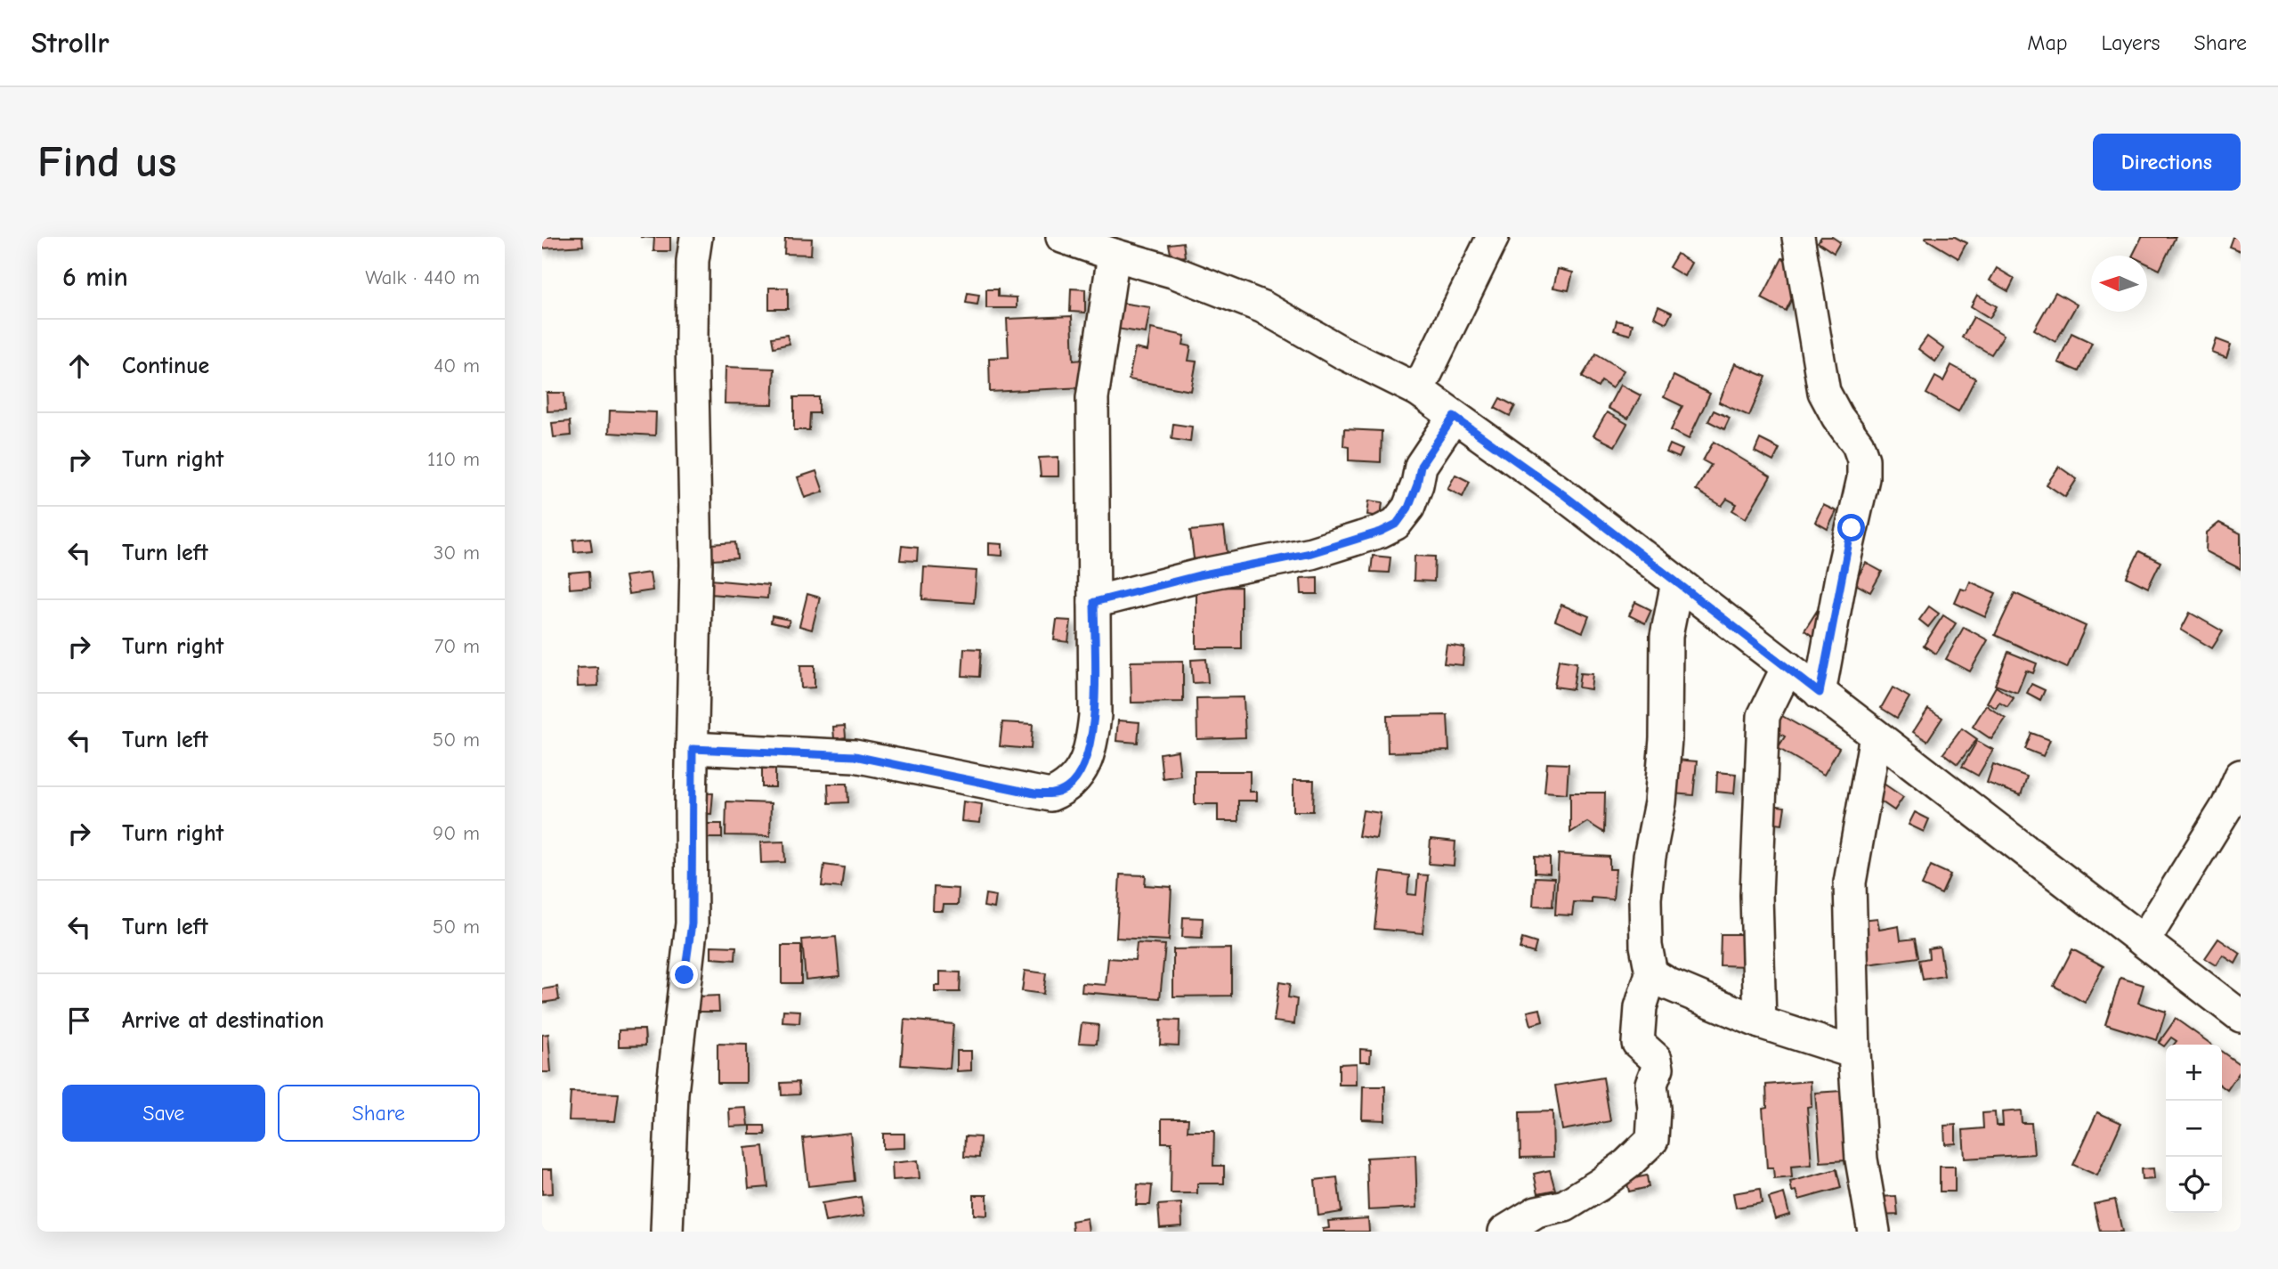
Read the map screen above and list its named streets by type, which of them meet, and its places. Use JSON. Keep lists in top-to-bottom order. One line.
{"north":"left","page":{"header":"Strollr","nav":["Map","Layers","Share"],"buttons":["Directions",["Save","Share"]],"title":"Find us","heading":["6 min","Walk · 440 m"],"list":[["Continue","40 m"],["Turn right","110 m"],["Turn left","30 m"],["Turn right","70 m"],["Turn left","50 m"],["Turn right","90 m"],["Turn left","50 m"],"Arrive at destination"],"map_buttons":["+","−"]}}
